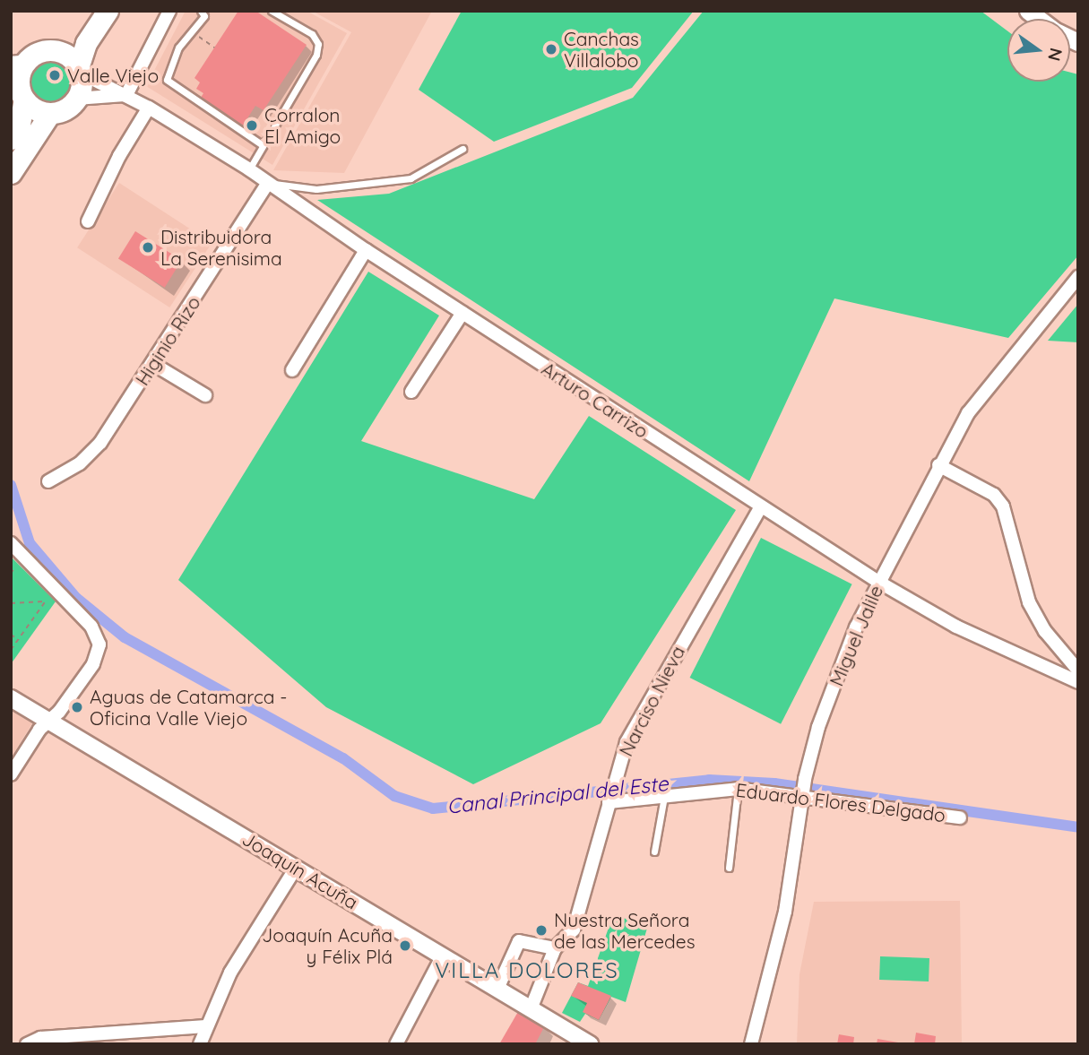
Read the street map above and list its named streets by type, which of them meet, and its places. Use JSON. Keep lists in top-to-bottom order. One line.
{"streets":{"street":["Higinio Rizo","Arturo Carrizo","Miguel Jalile","Narciso Nieva","Eduardo Flores Delgado","Joaquín Acuña"]},"crossings":[["Higinio Rizo","Arturo Carrizo"],["Arturo Carrizo","Miguel Jalile"],["Arturo Carrizo","Narciso Nieva"],["Miguel Jalile","Eduardo Flores Delgado"],["Narciso Nieva","Eduardo Flores Delgado"],["Narciso Nieva","Joaquín Acuña"]],"districts":["VILLA DOLORES"],"water":["Canal Principal del Este"],"places":["Canchas Villalobo","Valle Viejo","Corralon El Amigo","Distribuidora La Serenisima","Aguas de Catamarca - Oficina Valle Viejo","Nuestra Señora de las Mercedes","Joaquín Acuña y Félix Plá"],"north":"right"}
